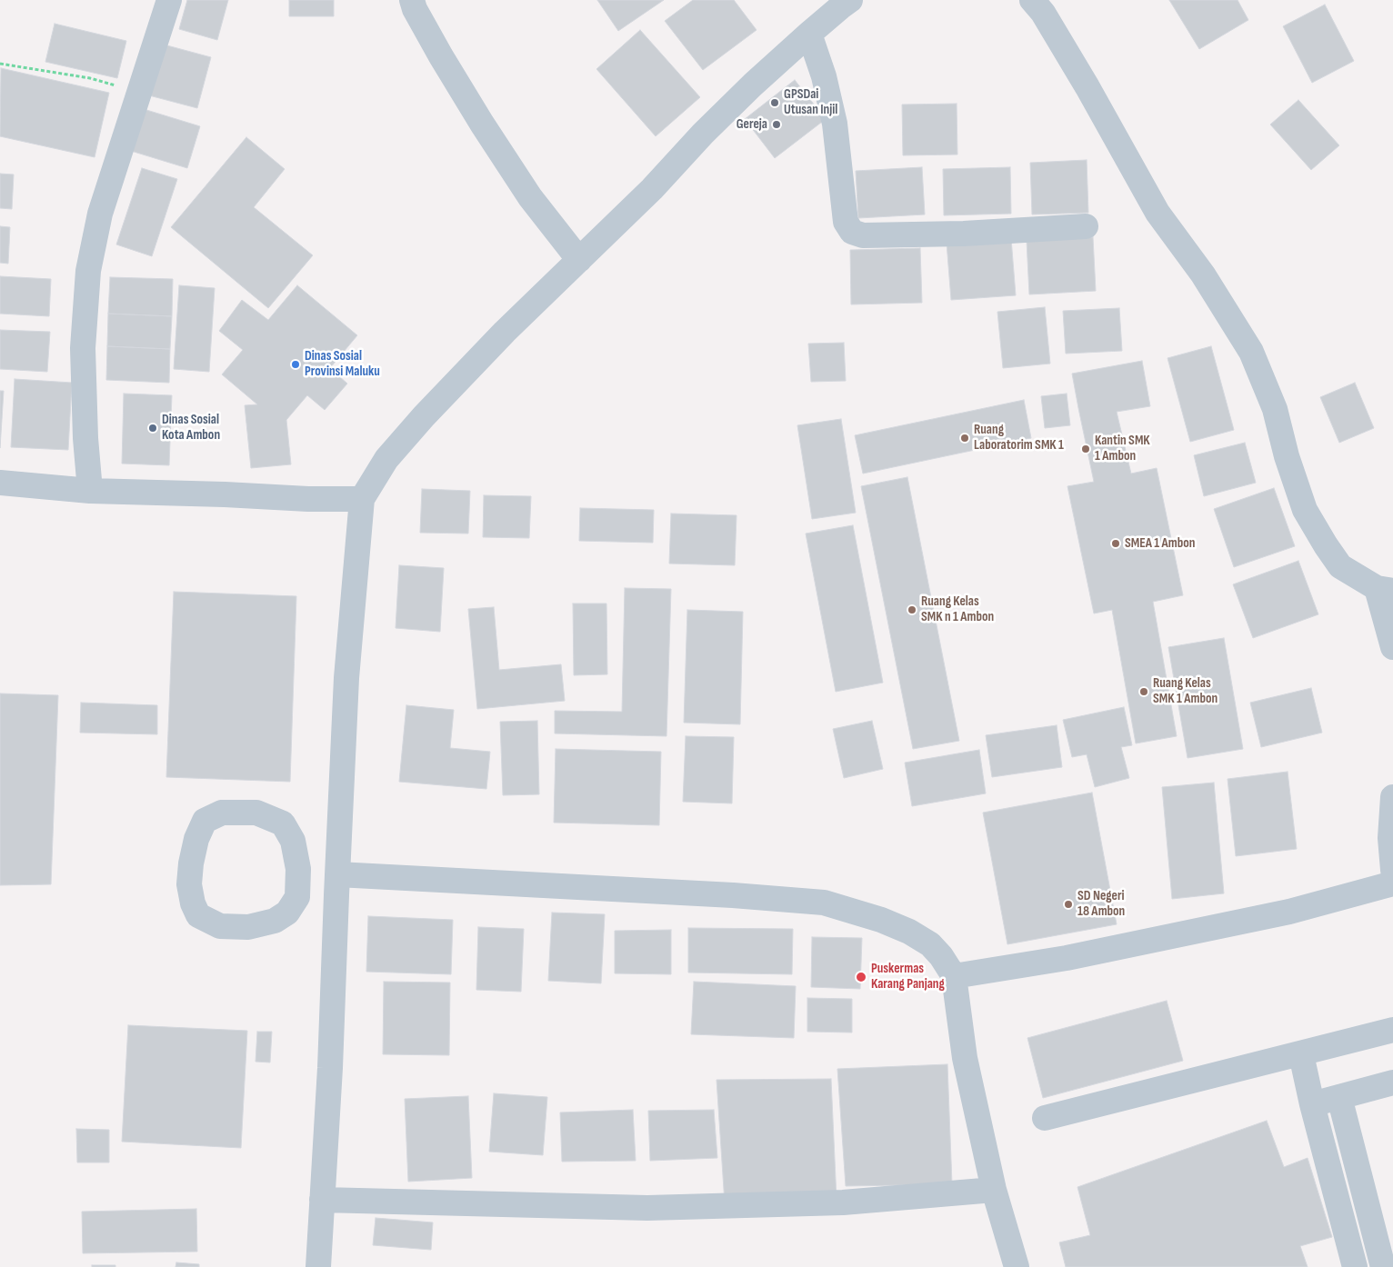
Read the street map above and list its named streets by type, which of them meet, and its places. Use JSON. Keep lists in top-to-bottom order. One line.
{"places":["GPSDai Utusan Injil","Gereja","Dinas Sosial Provinsi Maluku","Dinas Sosial Kota Ambon","Ruang Laboratorim SMK 1","Kantin SMK 1 Ambon","SMEA 1 Ambon","Ruang Kelas SMK n 1 Ambon","Ruang Kelas SMK 1 Ambon","SD Negeri 18 Ambon","Puskermas Karang Panjang"]}
